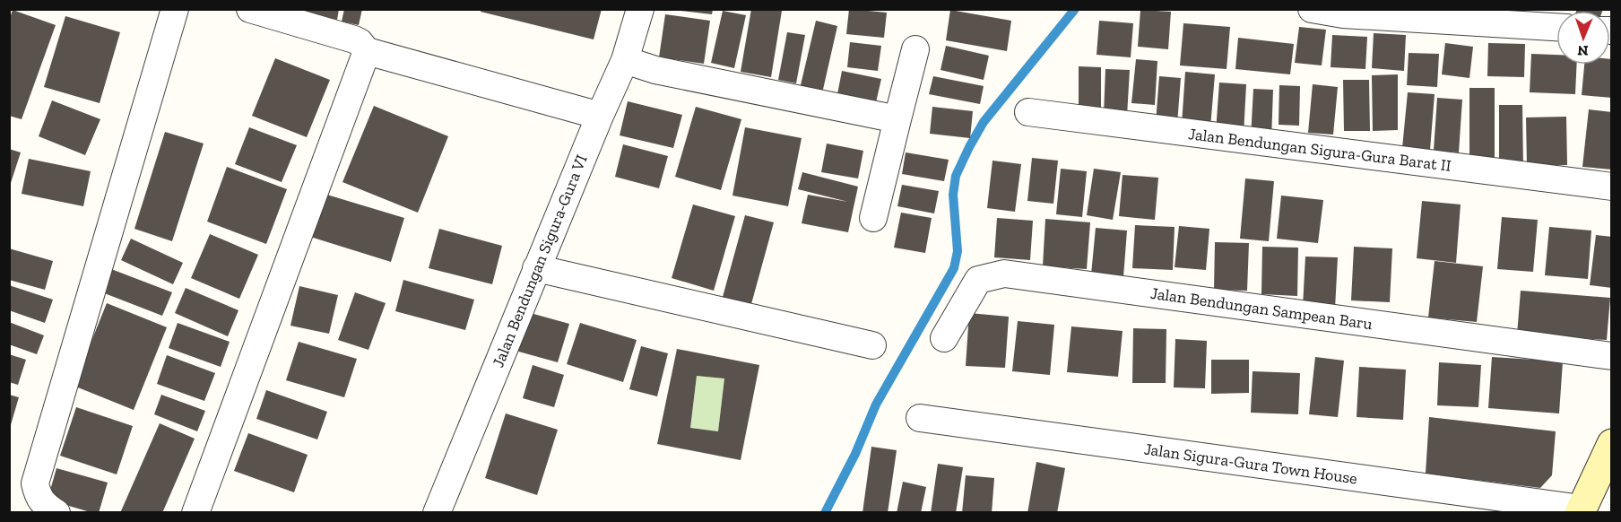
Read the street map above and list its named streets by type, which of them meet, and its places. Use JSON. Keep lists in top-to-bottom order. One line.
{"streets":{"street":["Jalan Bendungan Sigura-Gura Barat II","Jalan Bendungan Sigura-Gura VI","Jalan Bendungan Sampean Baru","Jalan Sigura-Gura Town House"]},"north":"bottom"}
